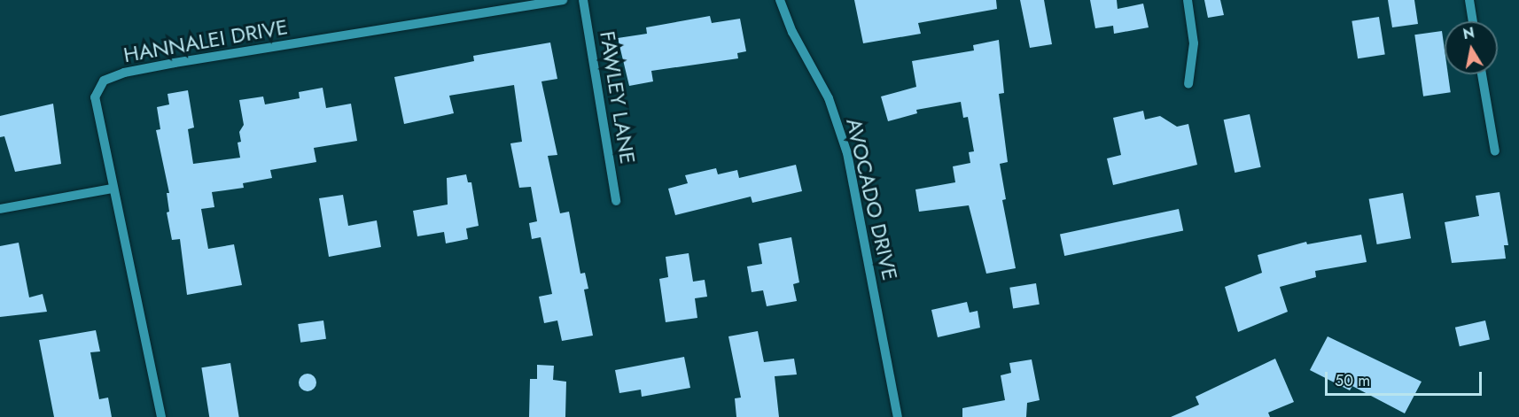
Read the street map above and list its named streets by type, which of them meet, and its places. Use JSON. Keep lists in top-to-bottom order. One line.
{"streets":{"street":["HANNALEI DRIVE","FAWLEY LANE","AVOCADO DRIVE"]},"scale_bar":"50 m","north":"top"}
